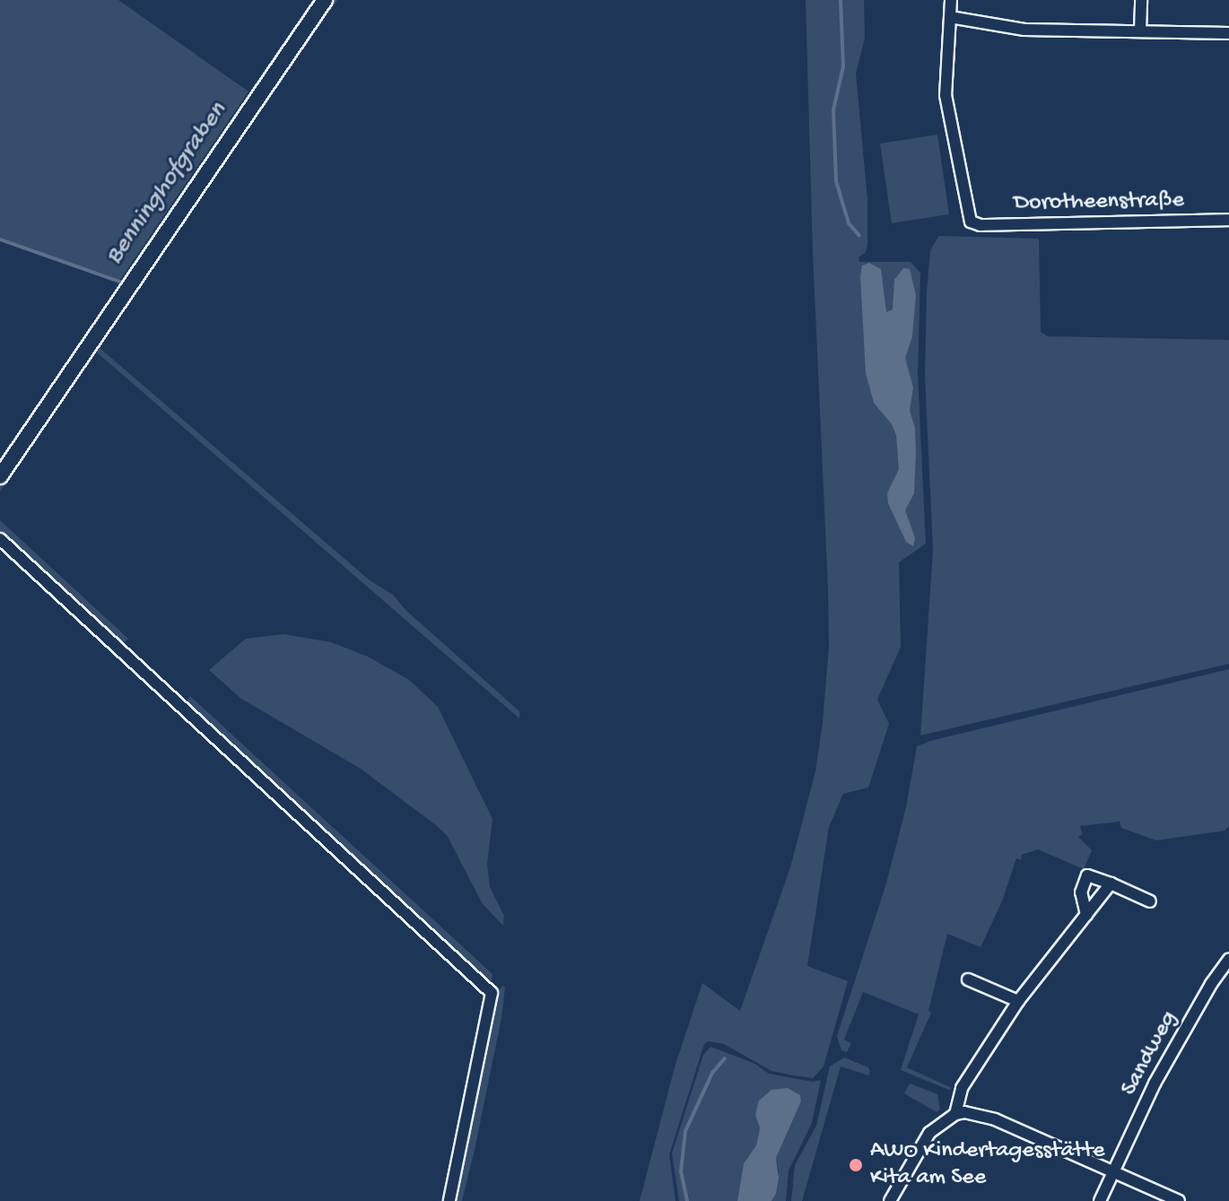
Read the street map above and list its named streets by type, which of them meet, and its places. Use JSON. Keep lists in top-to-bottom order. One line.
{"streets":{"street":["Dorotheenstraße","Sandweg"]},"water":["Benninghofgraben"],"places":["AWO Kindertagesstätte Kita am See"]}
